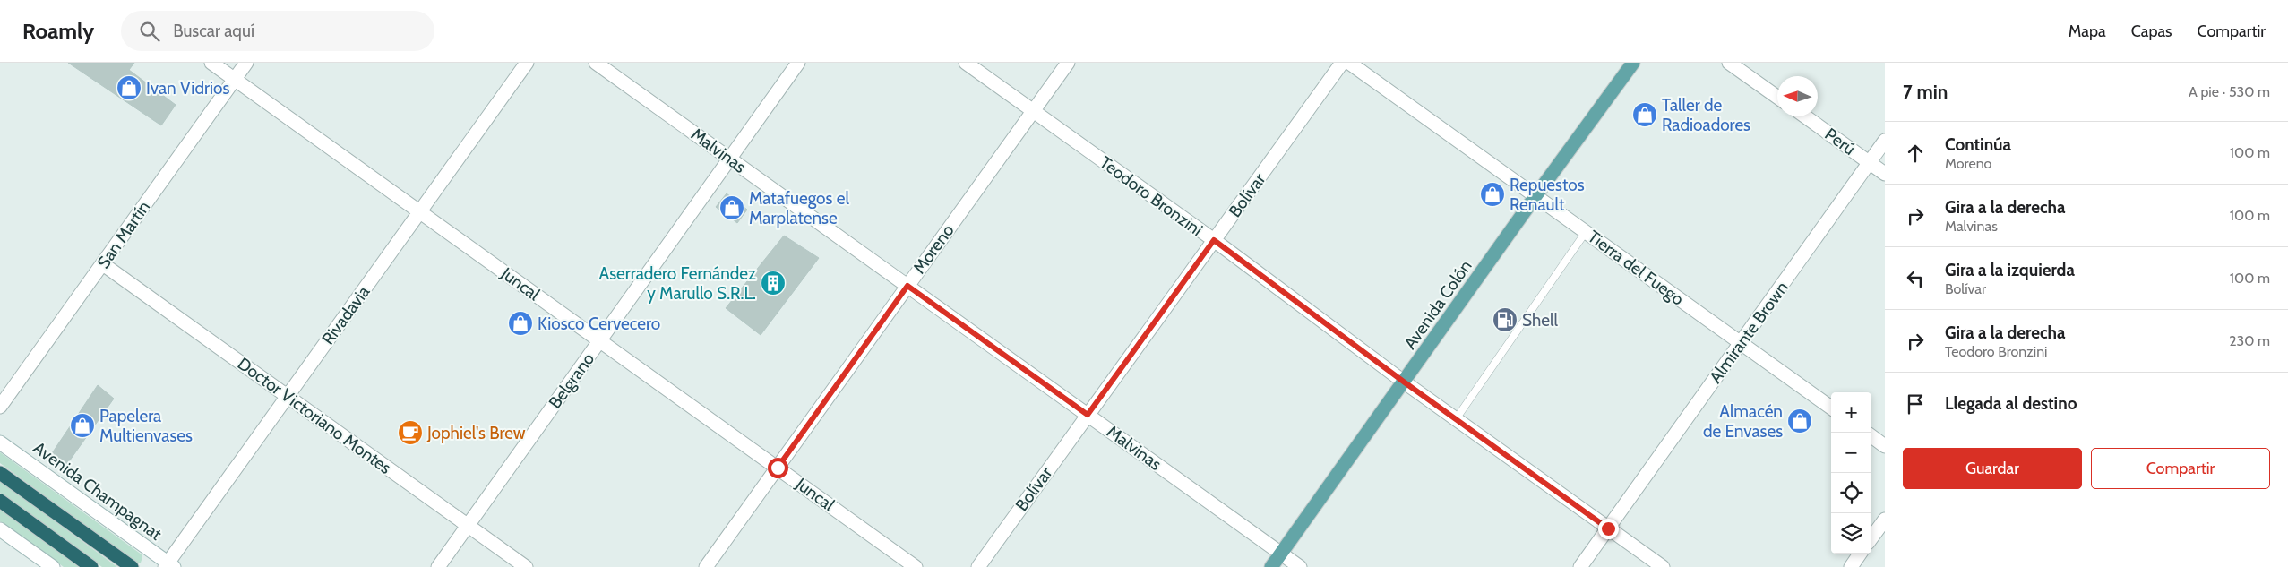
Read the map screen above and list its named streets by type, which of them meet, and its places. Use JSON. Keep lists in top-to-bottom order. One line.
{"streets":{"main road":["Avenida Colón"],"street":["Perú","Malvinas","Bolívar","Teodoro Bronzini","San Martín","Moreno","Tierra del Fuego","Juncal","Rivadavia","Almirante Brown","Belgrano","Doctor Victoriano Montes","Avenida Champagnat"]},"crossings":[["Perú","Almirante Brown"],["Malvinas","Bolívar"],["Malvinas","Moreno"],["Malvinas","Avenida Colón"],["Malvinas","Belgrano"],["Bolívar","Teodoro Bronzini"],["Teodoro Bronzini","Moreno"],["Teodoro Bronzini","Avenida Colón"],["Teodoro Bronzini","Almirante Brown"],["San Martín","Juncal"],["San Martín","Doctor Victoriano Montes"],["Moreno","Juncal"],["Tierra del Fuego","Avenida Colón"],["Tierra del Fuego","Almirante Brown"],["Juncal","Rivadavia"],["Juncal","Belgrano"],["Rivadavia","Doctor Victoriano Montes"],["Rivadavia","Avenida Champagnat"],["Belgrano","Doctor Victoriano Montes"]],"places":{"shop":["Ivan Vidrios","Taller de Radioadores","Repuestos Renault","Matafuegos el Marplatense","Kiosco Cervecero","Almacén de Envases","Papelera Multienvases"],"building":["Aserradero Fernández y Marullo S.R.L."],"fuel station":["Shell"],"cafe":["Jophiel's Brew"]},"north":"left","page":{"header":"Roamly","search":"Buscar aquí","nav":["Mapa","Capas","Compartir"],"heading":["7 min","A pie · 530 m"],"list":[["Continúa","Moreno","100 m"],["Gira a la derecha","Malvinas","100 m"],["Gira a la izquierda","Bolívar","100 m"],["Gira a la derecha","Teodoro Bronzini","230 m"],"Llegada al destino"],"map_buttons":["+","−"],"buttons":["Guardar","Compartir"]}}
